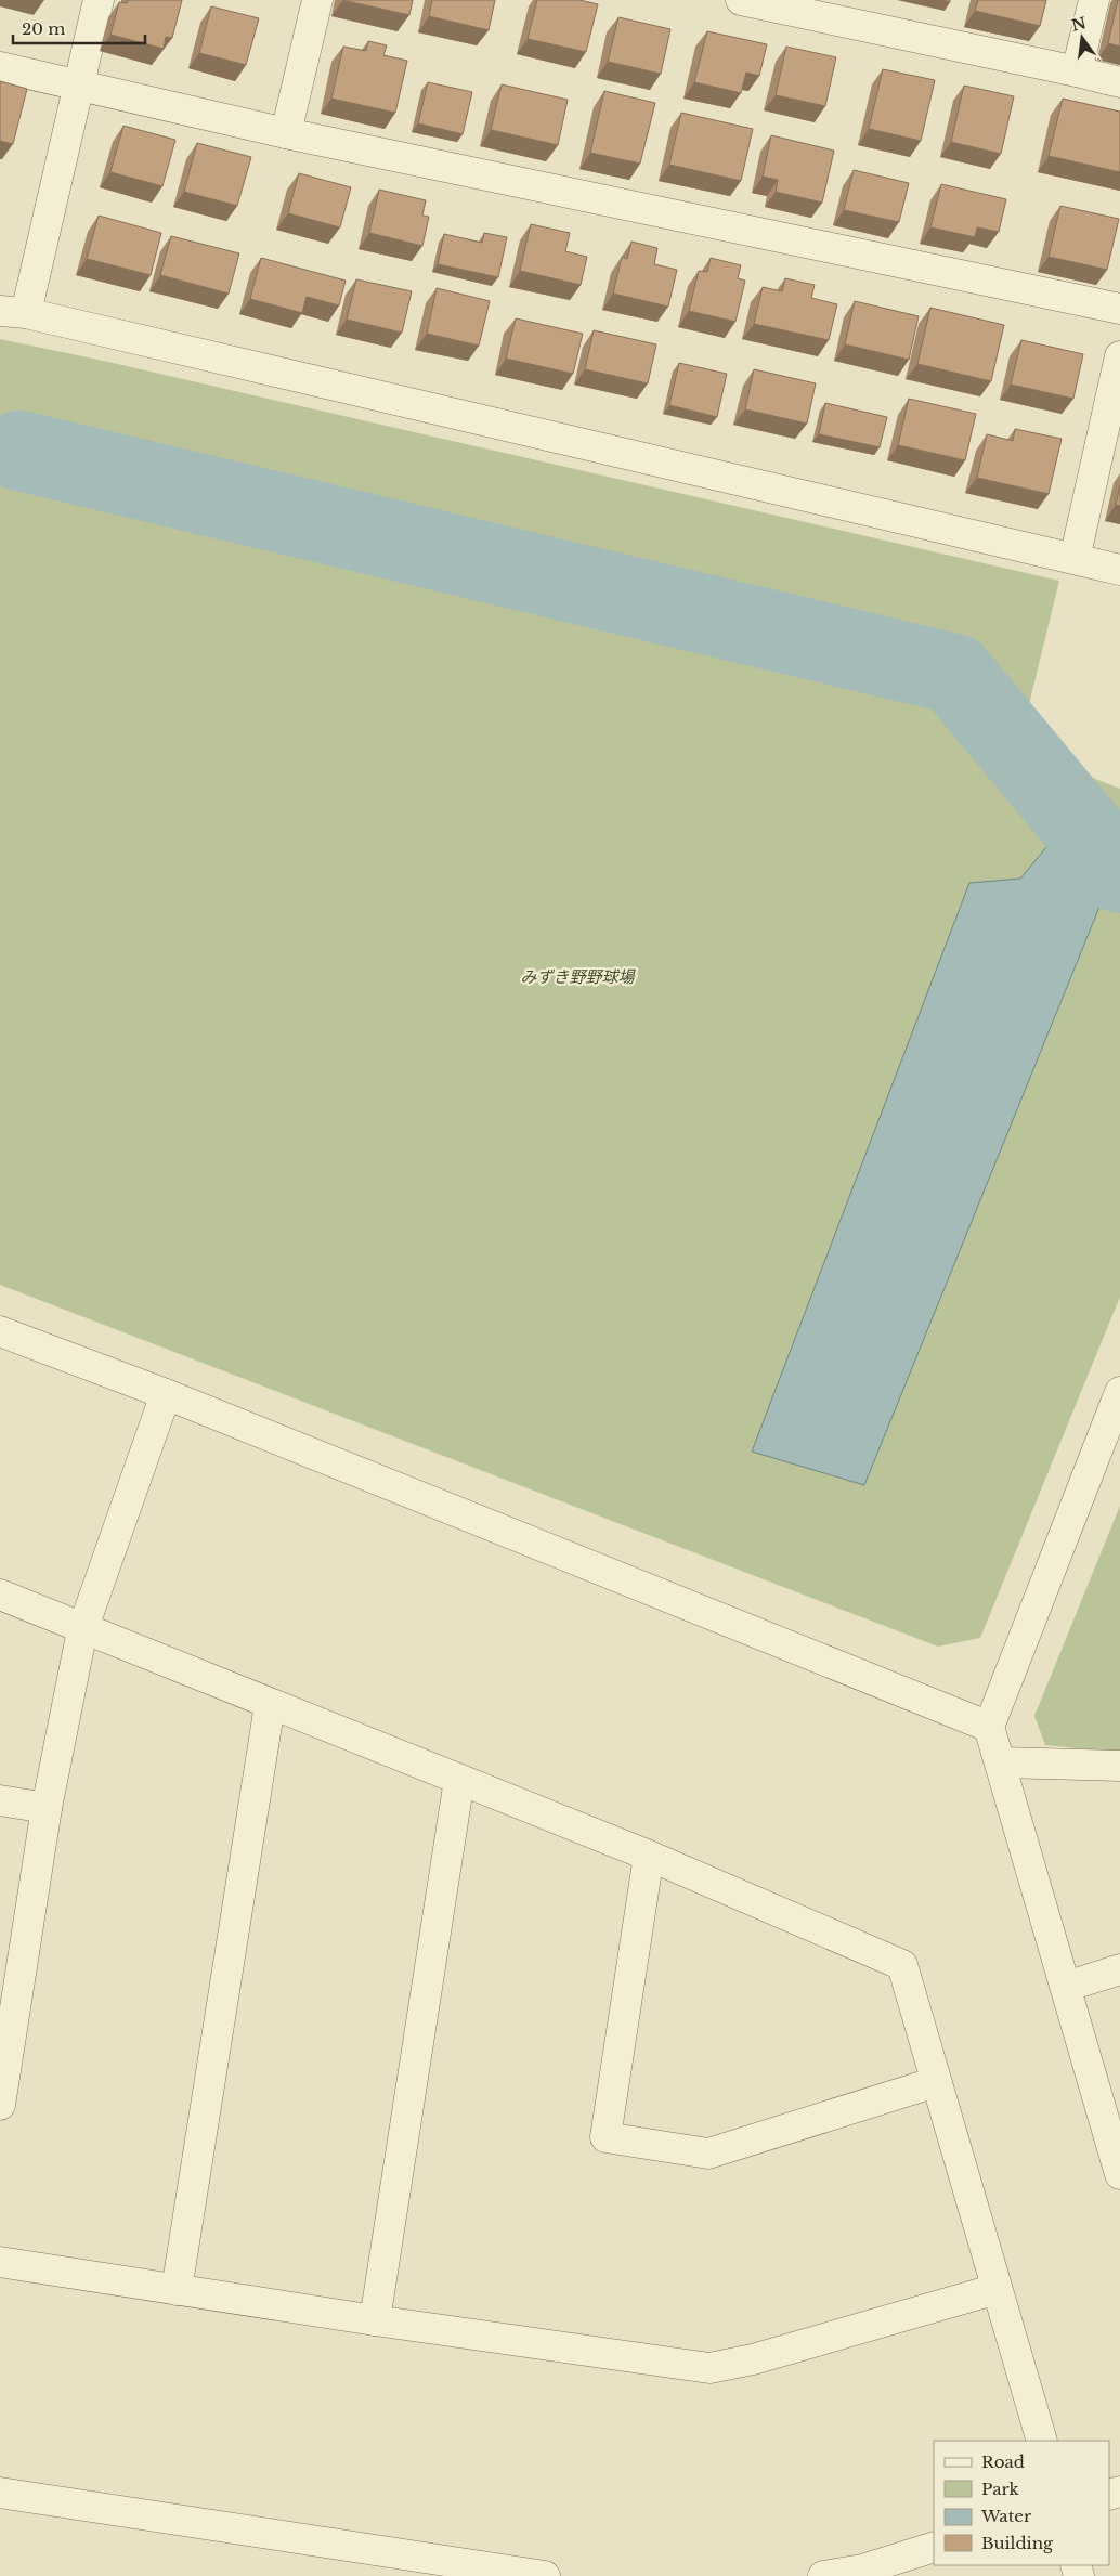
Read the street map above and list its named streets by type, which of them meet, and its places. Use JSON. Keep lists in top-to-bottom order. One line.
{"parks":["みずき野野球場"],"legend":["Road","Park","Water","Building"],"scale_bar":"20 m","north":"top"}
